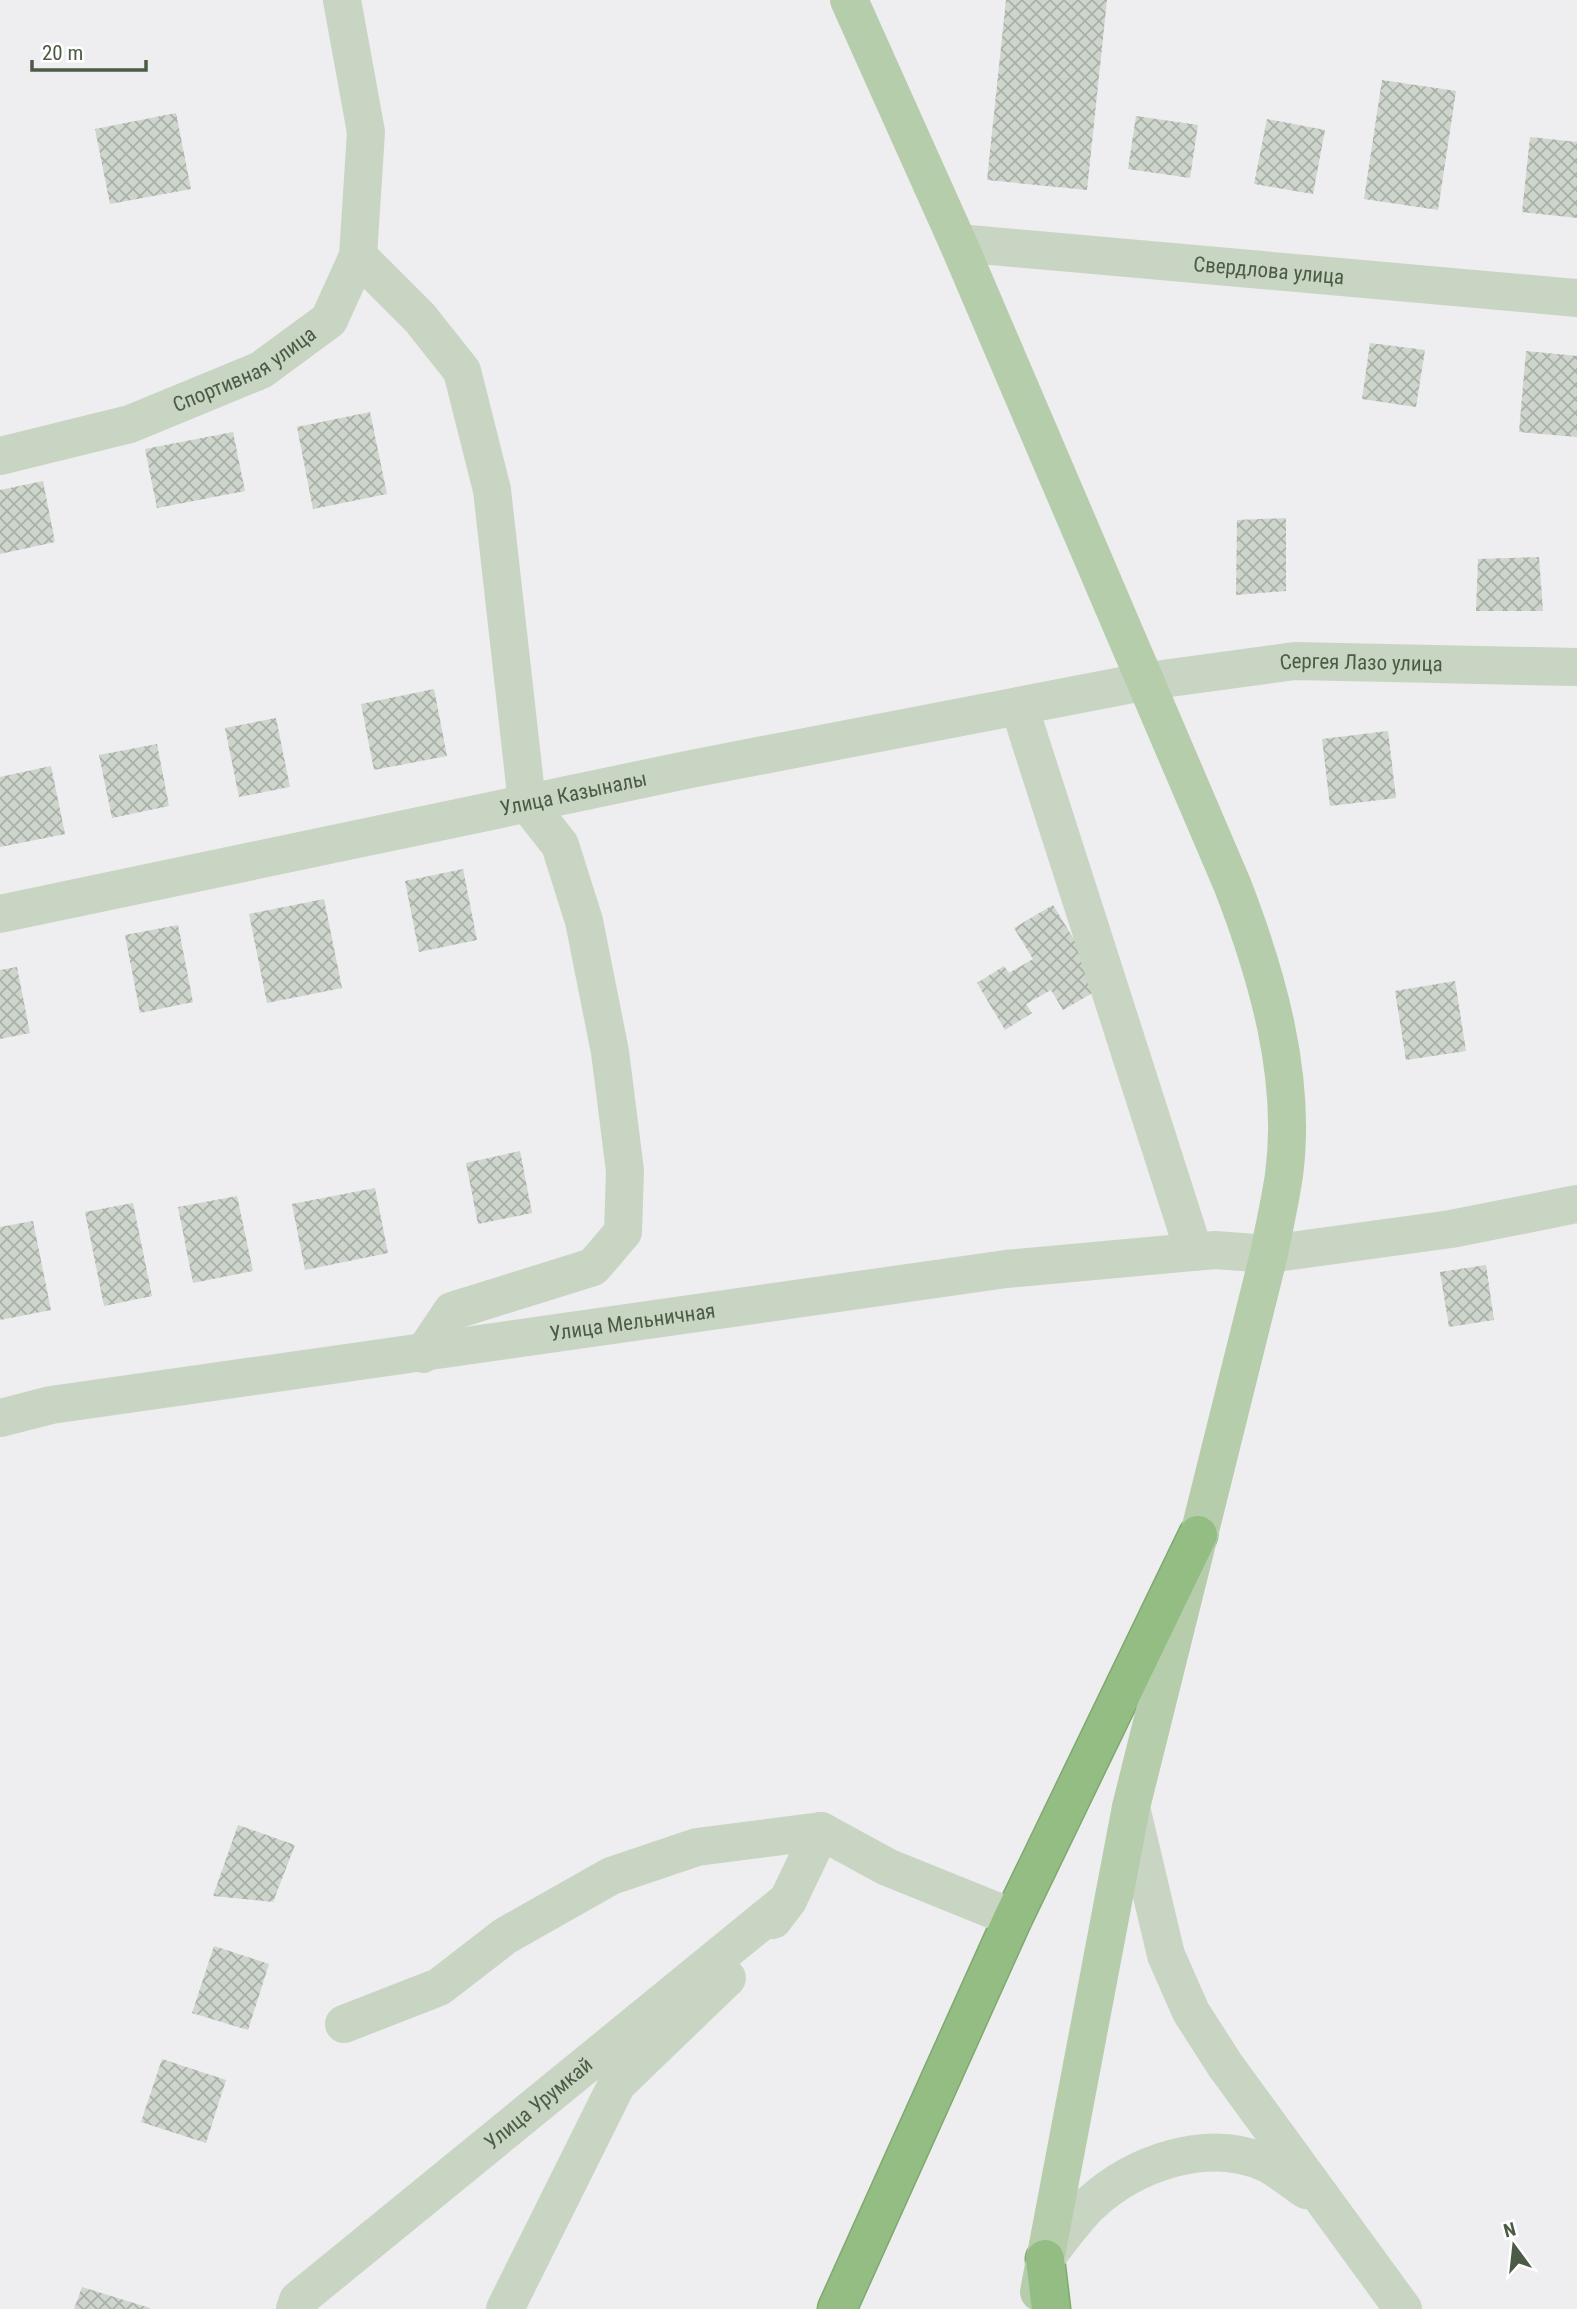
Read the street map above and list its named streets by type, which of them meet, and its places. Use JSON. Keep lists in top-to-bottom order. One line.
{"streets":{"street":["Свердлова улица","Спортивная улица","Сергея Лазо улица","Улица Казыналы","Улица Мельничная","Улица Урумкай"]},"crossings":[["Сергея Лазо улица","Улица Казыналы"]],"scale_bar":"20 m","north":"top"}
